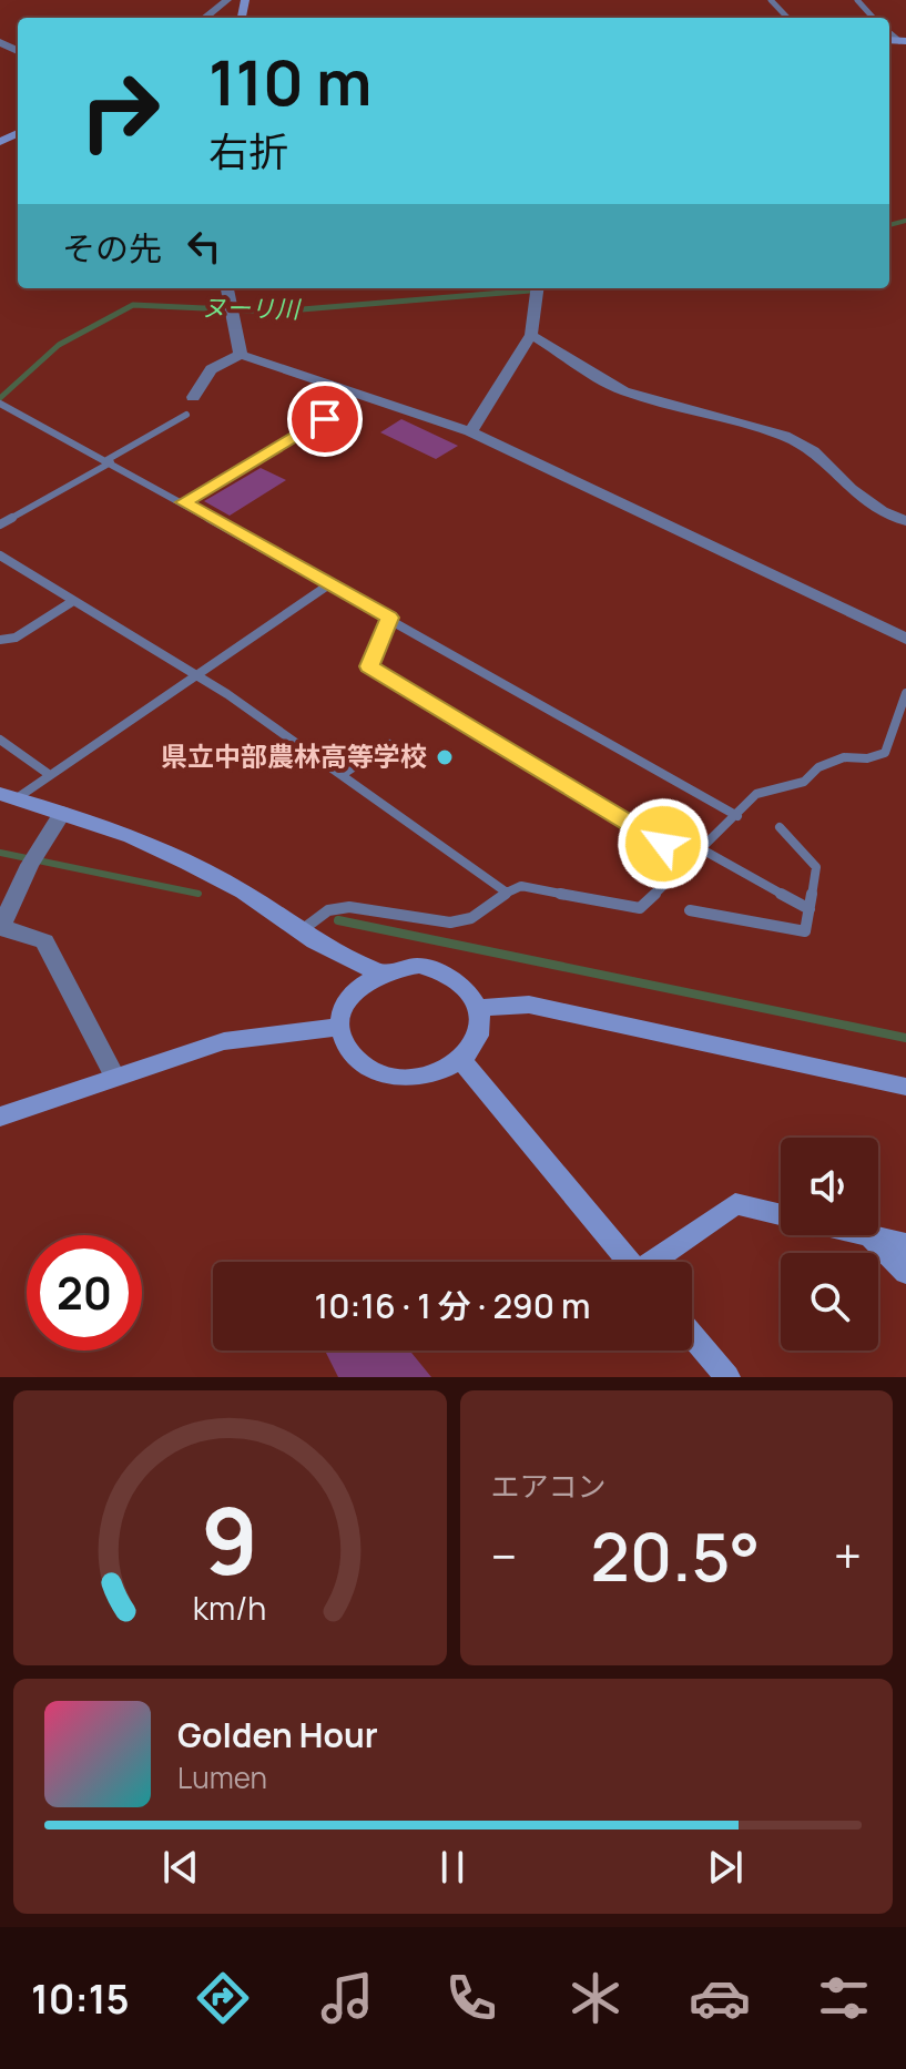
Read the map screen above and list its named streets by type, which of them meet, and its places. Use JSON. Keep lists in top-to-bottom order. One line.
{"water":["ヌーリ川"],"places":["県立中部農林高等学校"],"page":{"turn":["110 m","右折"],"then":"その先","limit":"20","trip":"10:16 · 1 分 · 290 m","tile":"エアコン","heat":["−","20.5°","+"],"song":["Golden Hour","Lumen"],"tabs":"10:15","gauge":["9","km/h"]}}
